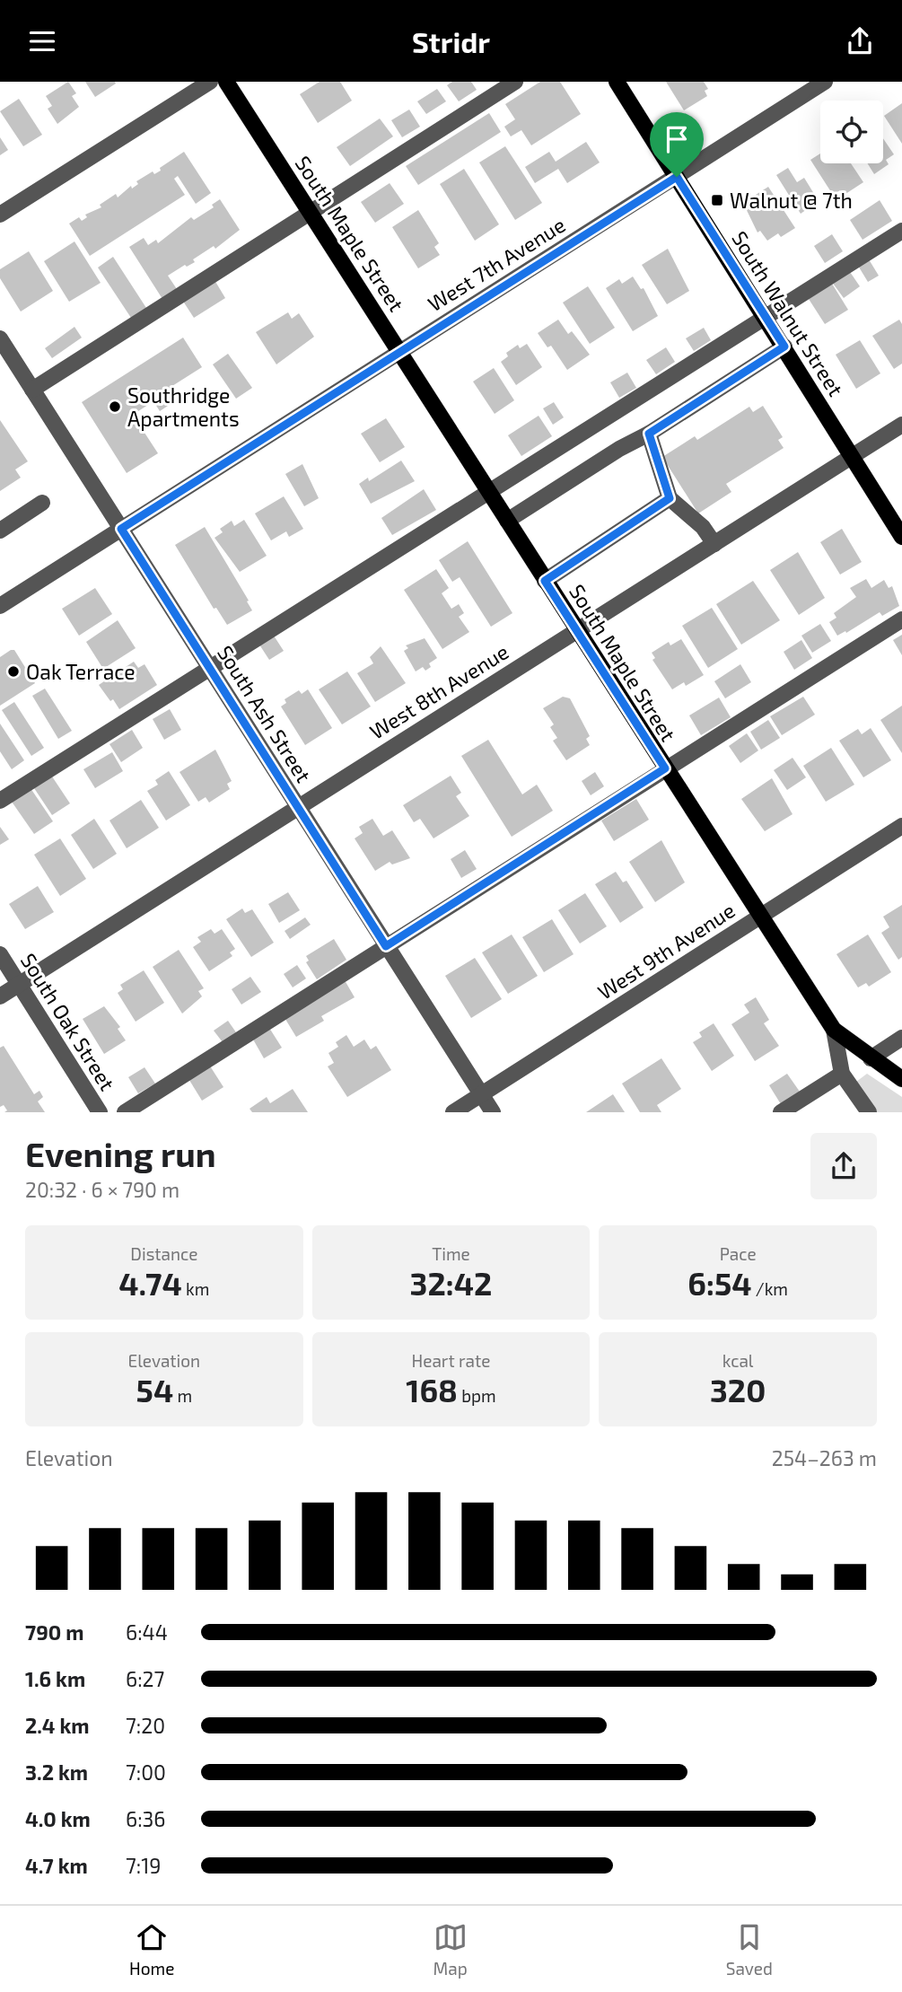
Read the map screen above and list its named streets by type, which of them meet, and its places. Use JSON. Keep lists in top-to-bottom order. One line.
{"streets":{"main road":["South Maple Street","South Walnut Street"],"street":["West 7th Avenue","West 8th Avenue","South Ash Street","West 9th Avenue","South Oak Street"]},"crossings":[["South Maple Street","West 7th Avenue"],["South Maple Street","West 8th Avenue"],["South Maple Street","West 9th Avenue"],["West 7th Avenue","South Walnut Street"],["West 7th Avenue","South Ash Street"],["South Walnut Street","West 8th Avenue"],["West 8th Avenue","South Ash Street"],["West 8th Avenue","South Oak Street"],["South Ash Street","West 9th Avenue"]],"places":{"transit":["Walnut @ 7th"],"other":["Southridge Apartments","Oak Terrace"]},"page":{"header":"Stridr","heading":["Evening run","20:32 · 6 × 790 m"],"stats":[["Distance","4.74 km"],["Time","32:42"],["Pace","6:54 /km"],["Elevation","54 m"],["Heart rate","168 bpm"],["kcal","320"]],"chart":["Elevation","254–263 m"],"list":[{"name":"790 m","note":"6:44"},{"name":"1.6 km","note":"6:27"},{"name":"2.4 km","note":"7:20"},{"name":"3.2 km","note":"7:00"},{"name":"4.0 km","note":"6:36"},{"name":"4.7 km","note":"7:19"}],"tabs":["Home","Map","Saved"]}}
